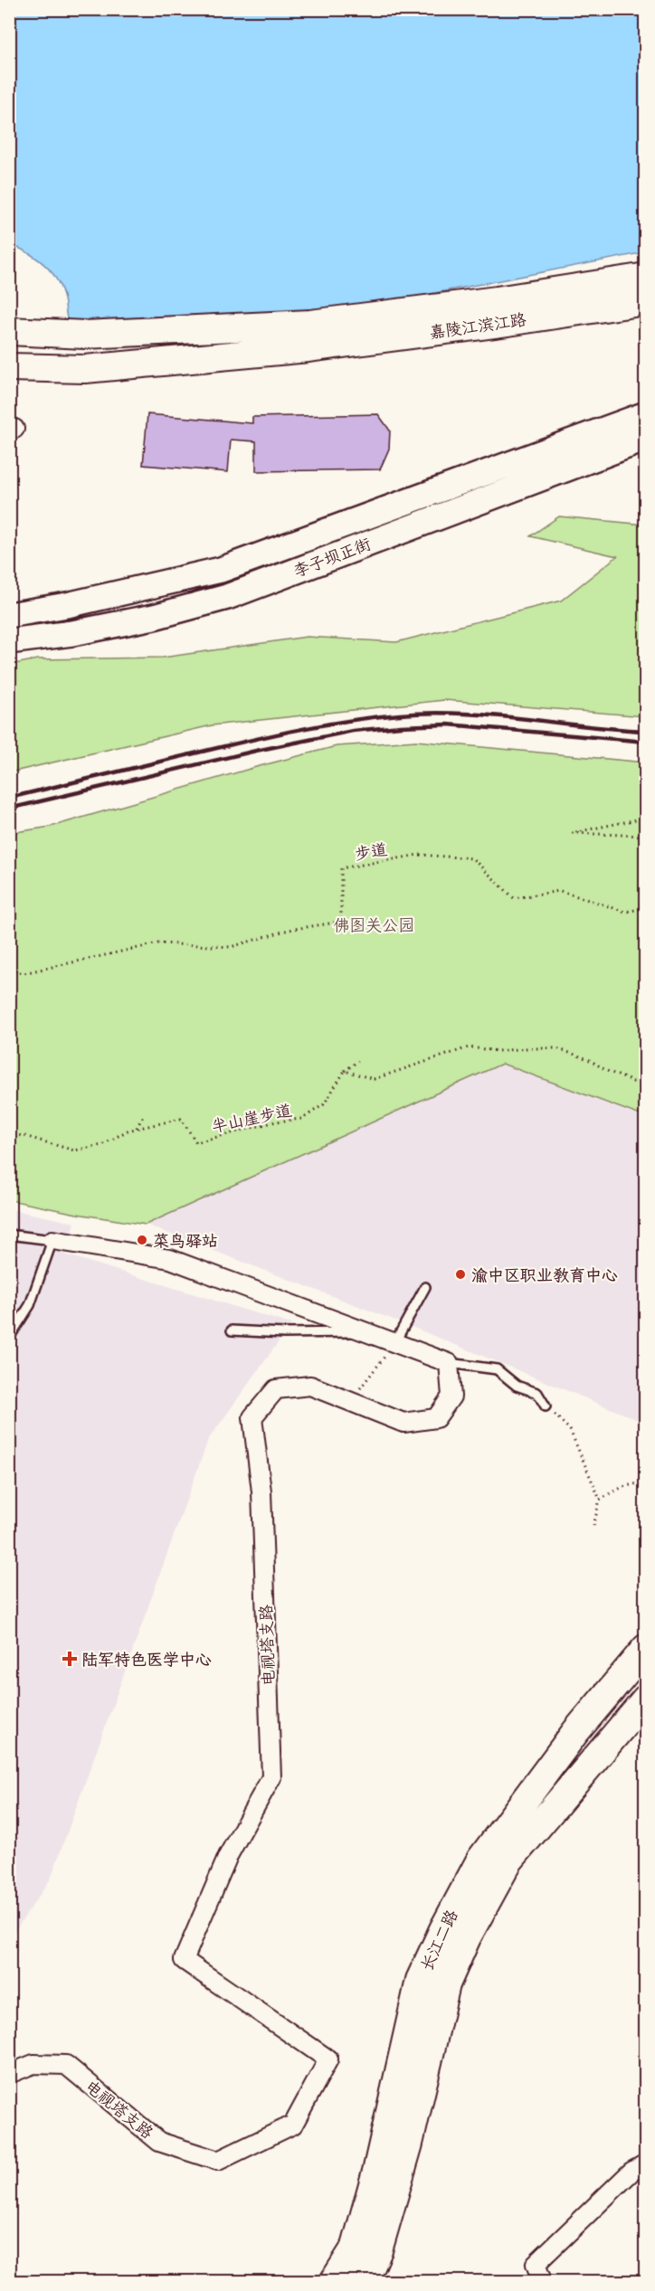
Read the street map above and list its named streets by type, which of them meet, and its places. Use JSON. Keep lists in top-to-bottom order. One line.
{"streets":{"main road":["嘉陵江滨江路","李子坝正街","长江二路"],"street":["电视塔支路"],"path":["步道","半山崖步道"]},"parks":["佛图关公园"],"places":{"other":["菜鸟驿站","渝中区职业教育中心"],"health":["陆军特色医学中心"]}}
